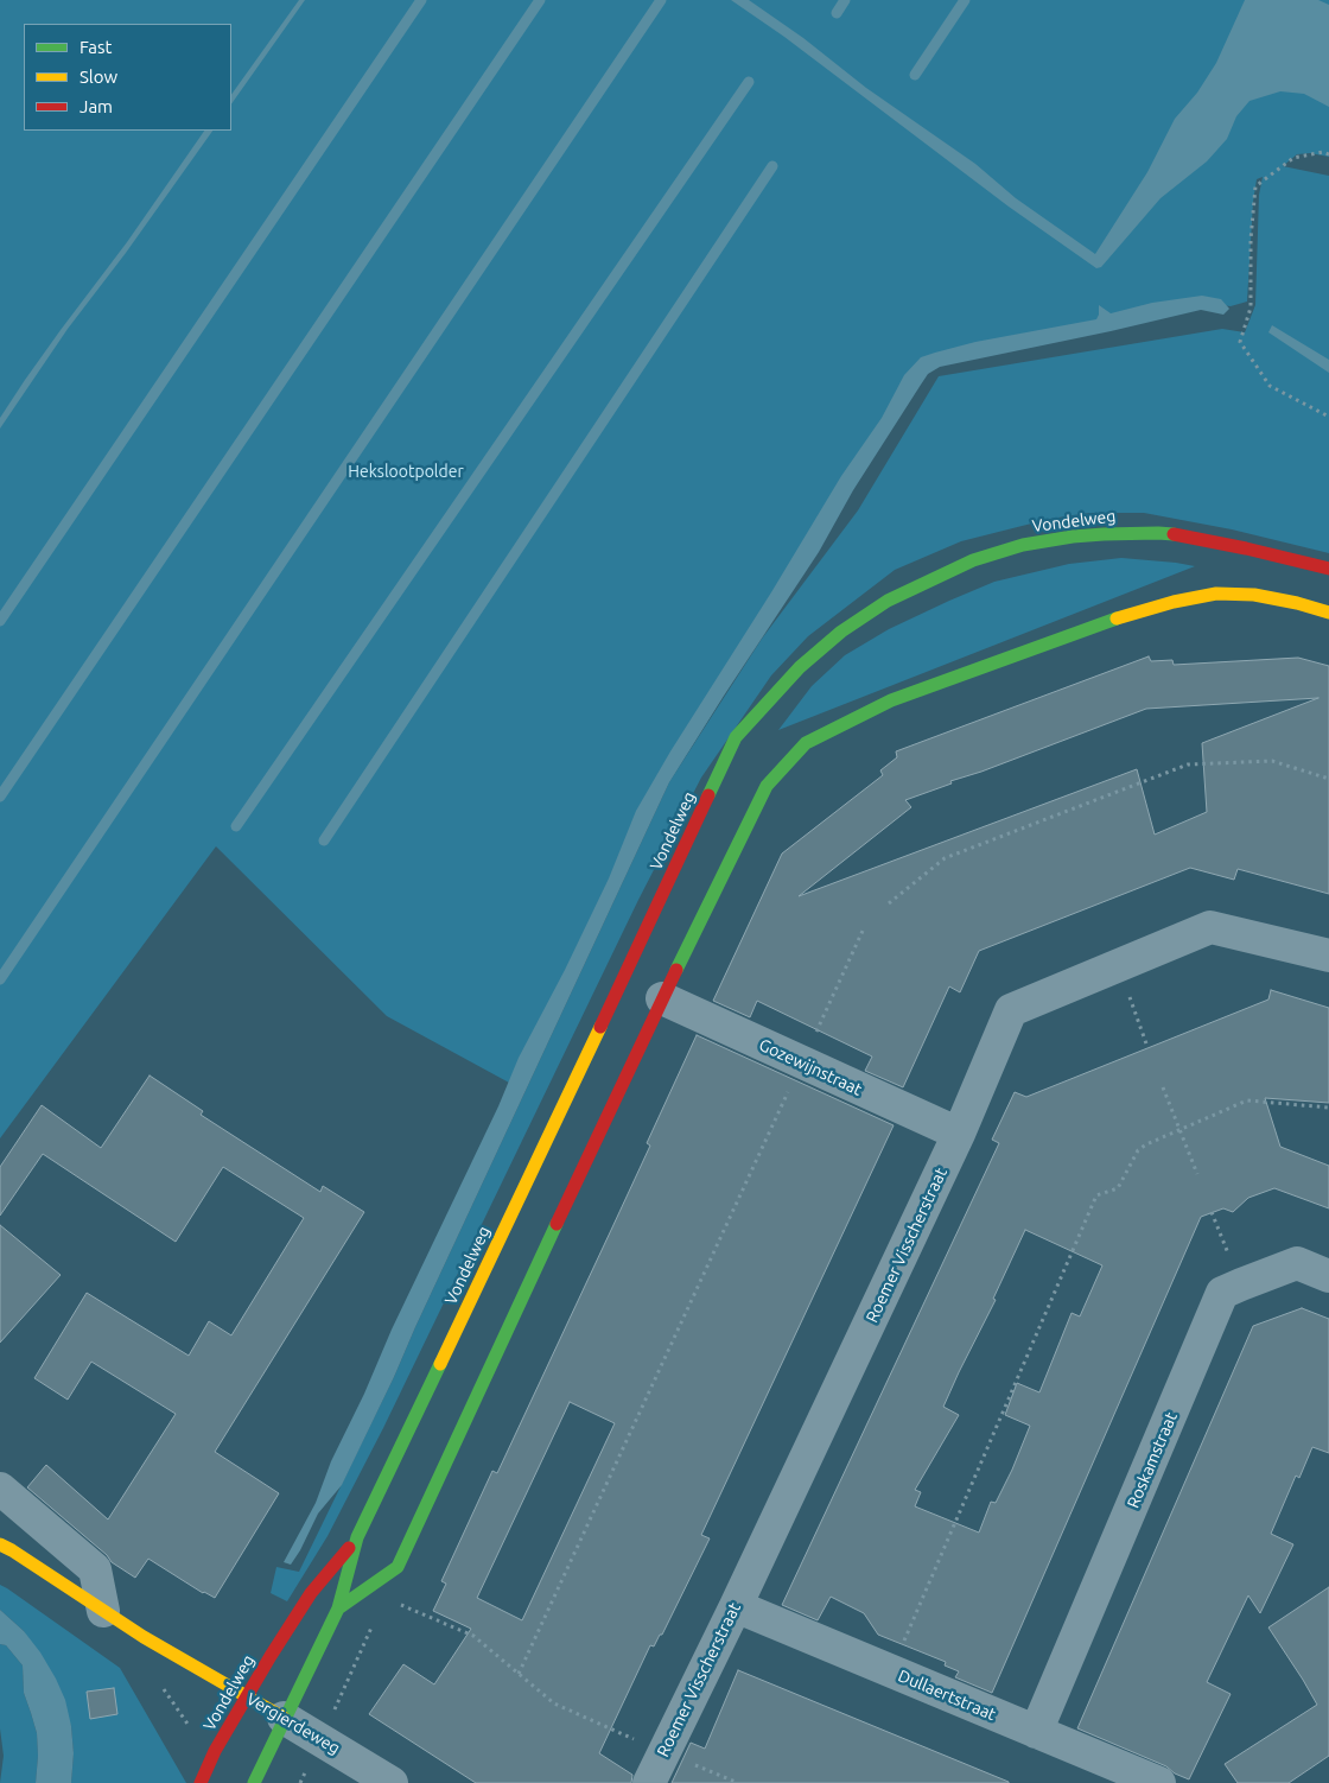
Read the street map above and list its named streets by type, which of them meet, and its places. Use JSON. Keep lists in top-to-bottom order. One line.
{"streets":{"main road":["Vondelweg","Vergierdeweg"],"street":["Gozewijnstraat","Roemer Visscherstraat","Roskamstraat","Dullaertstraat"]},"crossings":[["Vondelweg","Gozewijnstraat"],["Vondelweg","Vergierdeweg"],["Gozewijnstraat","Roemer Visscherstraat"],["Roemer Visscherstraat","Dullaertstraat"],["Roskamstraat","Dullaertstraat"]],"parks":["Hekslootpolder"],"legend":["Fast","Slow","Jam"]}
